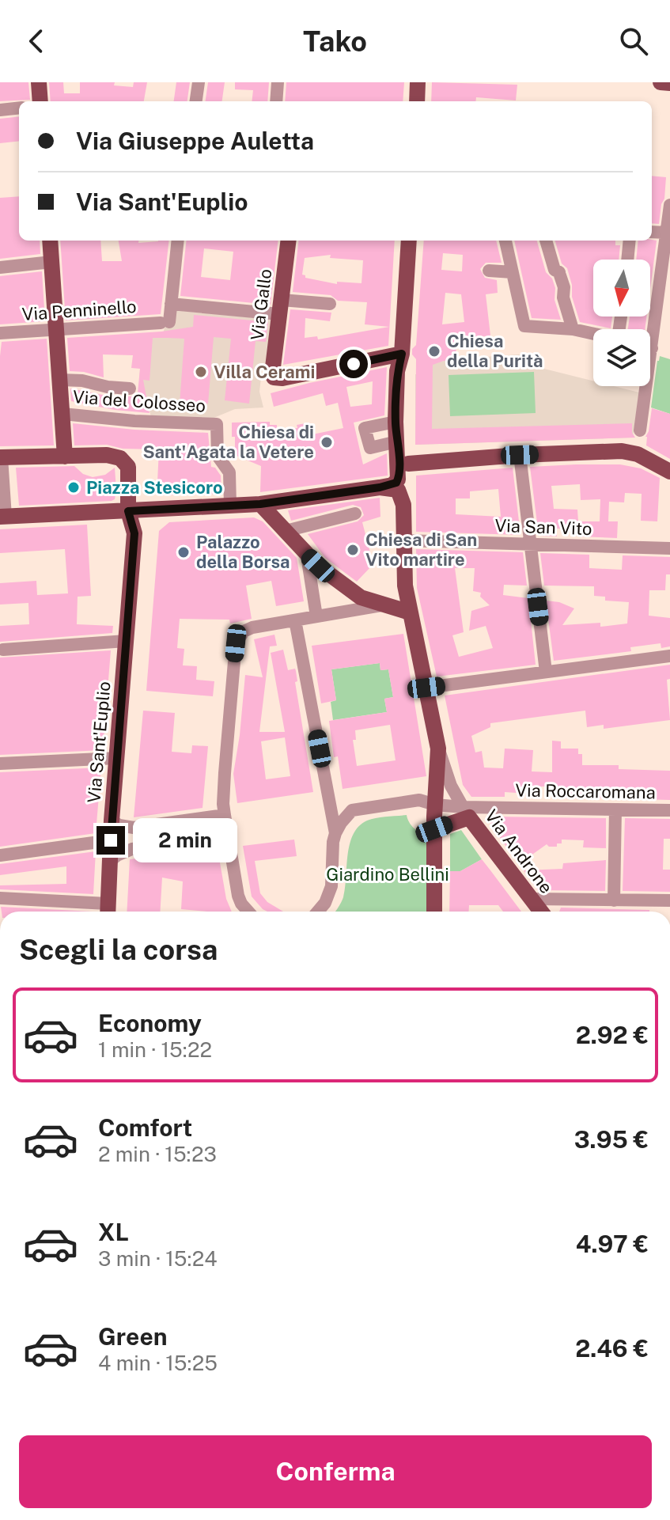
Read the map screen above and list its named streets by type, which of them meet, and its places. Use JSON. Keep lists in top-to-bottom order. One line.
{"streets":{"main road":["Via Gallo","Via Sant'Euplio","Via Androne"],"street":["Via Penninello","Via del Colosseo","Via San Vito","Via Roccaromana"]},"crossings":[["Via Roccaromana","Via Androne"]],"parks":["Giardino Bellini"],"places":["Chiesa della Purità","Villa Cerami","Chiesa di Sant'Agata la Vetere","Piazza Stesicoro","Chiesa di San Vito martire","Palazzo della Borsa"],"north":"bottom","page":{"header":"Tako","banner":["Via Giuseppe Auletta","Via Sant'Euplio"],"bubble":"2 min","heading":"Scegli la corsa","list":[{"name":"Economy","note":"1 min · 15:22","value":"2.92 €"},{"name":"Comfort","note":"2 min · 15:23","value":"3.95 €"},{"name":"XL","note":"3 min · 15:24","value":"4.97 €"},{"name":"Green","note":"4 min · 15:25","value":"2.46 €"}],"buttons":"Conferma"}}
